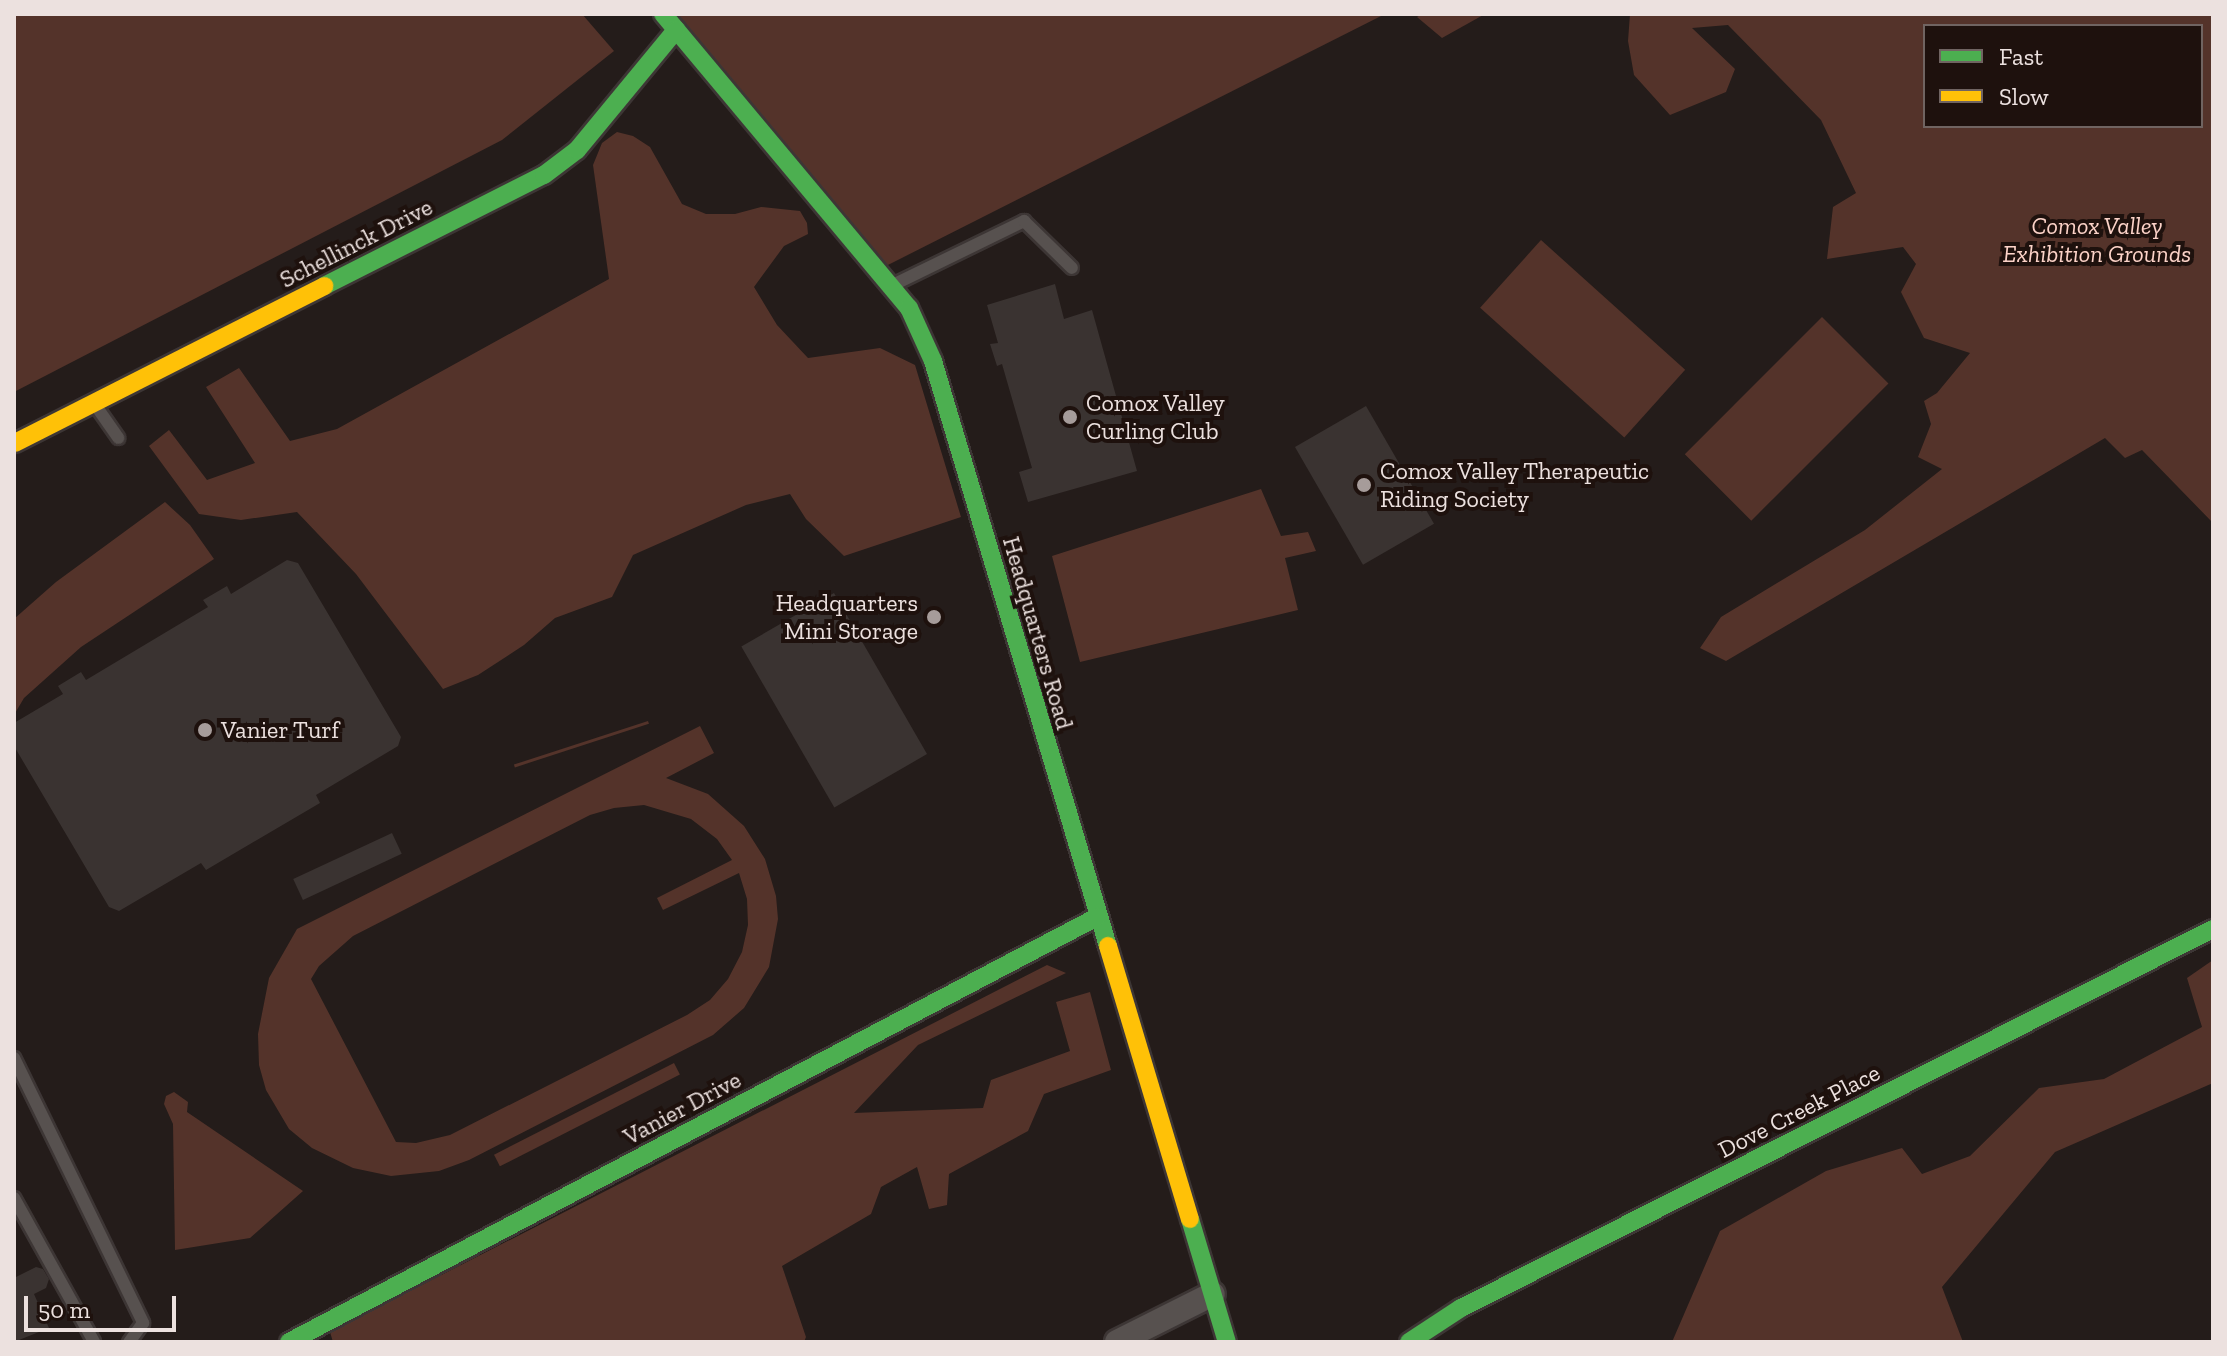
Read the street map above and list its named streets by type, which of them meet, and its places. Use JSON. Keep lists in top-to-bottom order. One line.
{"streets":{"street":["Schellinck Drive","Headquarters Road","Vanier Drive","Dove Creek Place"]},"crossings":[["Schellinck Drive","Headquarters Road"],["Headquarters Road","Vanier Drive"]],"parks":["Comox Valley Exhibition Grounds"],"places":["Comox Valley Curling Club","Comox Valley Therapeutic Riding Society","Headquarters Mini Storage","Vanier Turf"],"legend":["Fast","Slow"],"scale_bar":"50 m"}
